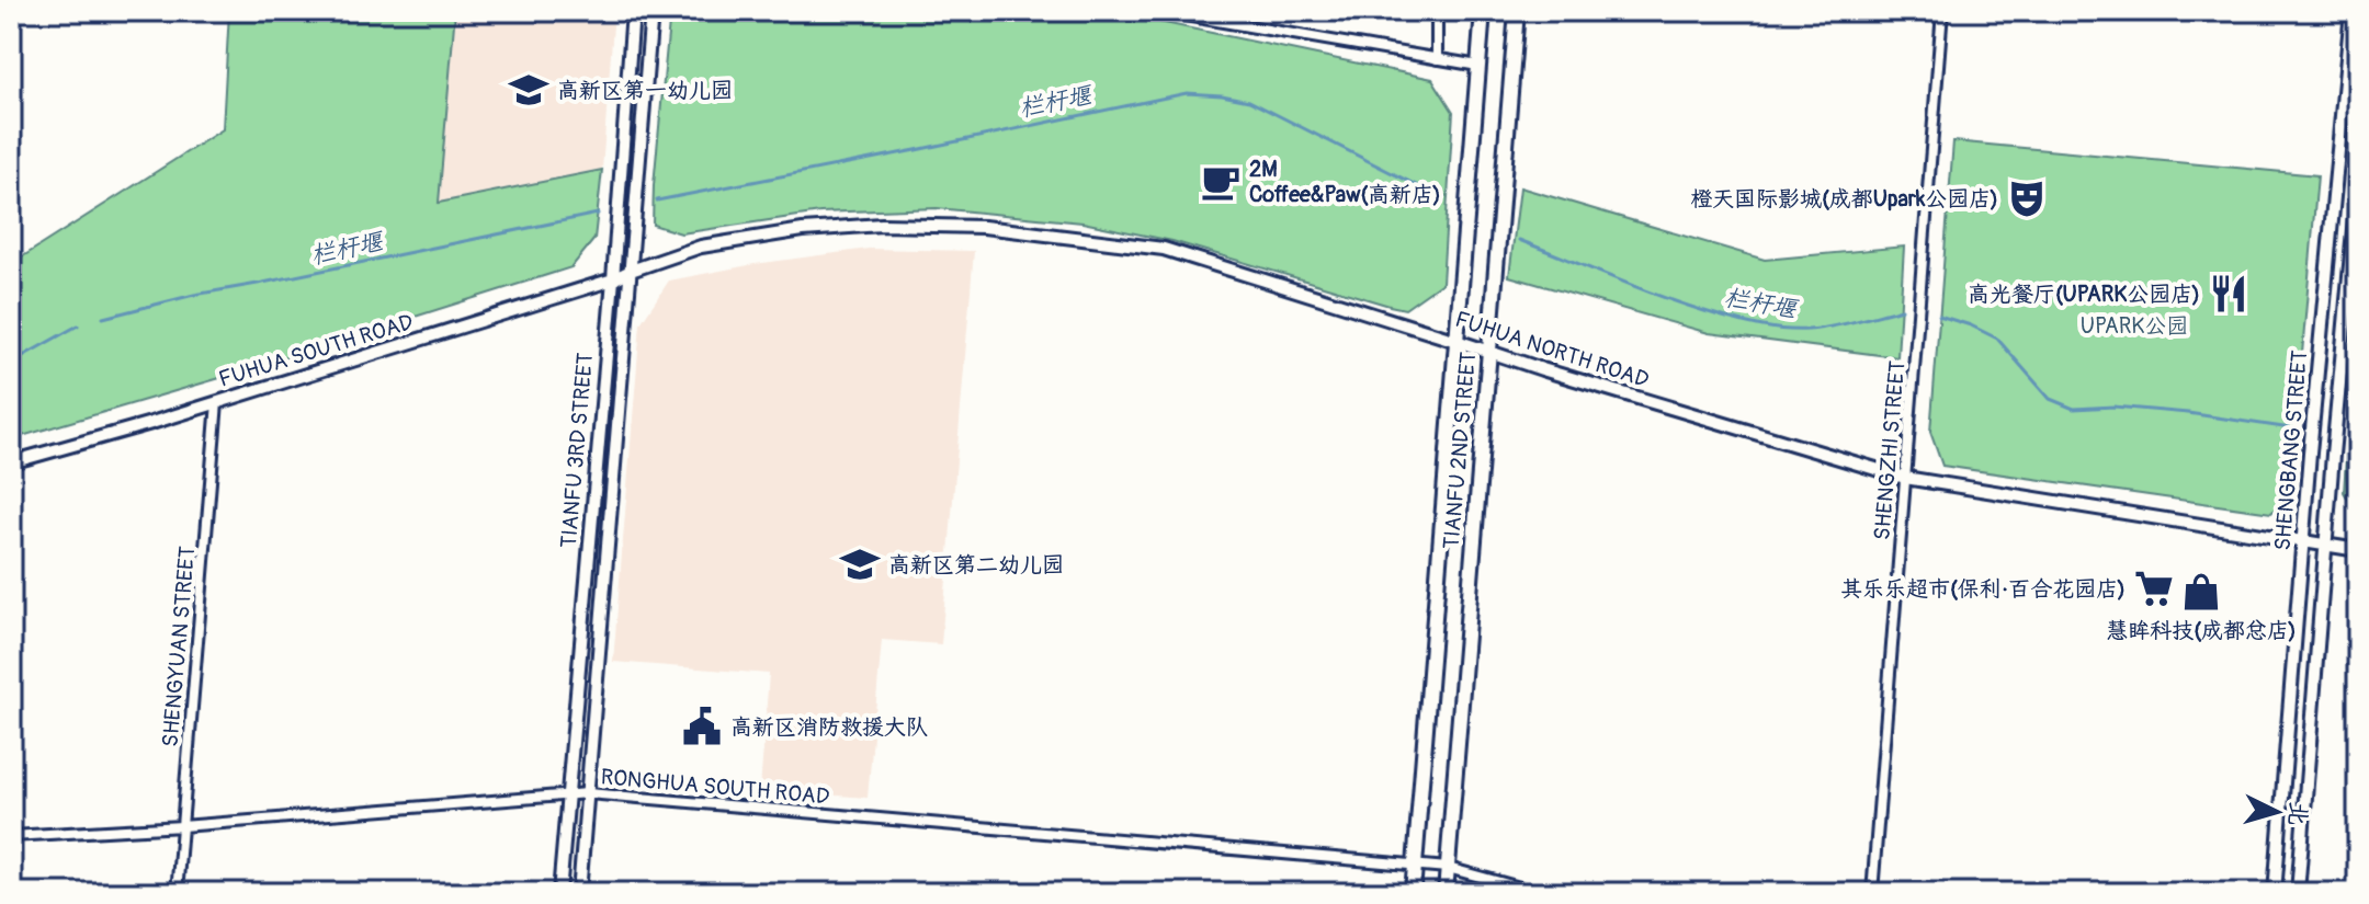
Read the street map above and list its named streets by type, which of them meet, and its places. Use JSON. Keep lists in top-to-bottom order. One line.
{"streets":{"main road":["TIANFU 2ND STREET"],"street":["FUHUA NORTH ROAD","FUHUA SOUTH ROAD","TIANFU 3RD STREET","SHENGZHI STREET","SHENGBANG STREET","SHENGYUAN STREET","RONGHUA SOUTH ROAD"]},"crossings":[["FUHUA NORTH ROAD","FUHUA SOUTH ROAD"],["FUHUA NORTH ROAD","TIANFU 3RD STREET"],["FUHUA NORTH ROAD","TIANFU 2ND STREET"],["FUHUA NORTH ROAD","SHENGZHI STREET"],["FUHUA NORTH ROAD","SHENGBANG STREET"],["FUHUA SOUTH ROAD","TIANFU 3RD STREET"],["FUHUA SOUTH ROAD","SHENGYUAN STREET"],["TIANFU 3RD STREET","RONGHUA SOUTH ROAD"],["TIANFU 2ND STREET","RONGHUA SOUTH ROAD"],["SHENGYUAN STREET","RONGHUA SOUTH ROAD"]],"water":["栏杆堰"],"parks":["UPARK公园"],"places":{"school or university":["高新区第一幼儿园","高新区第二幼儿园"],"cafe":["2M Coffee&Paw(高新店)"],"theatre":["橙天国际影城(成都Upark公园店)"],"restaurant":["高光餐厅(UPARK公园店)"],"supermarket":["其乐乐超市(保利·百合花园店)"],"shop":["慧眸科技(成都总店)"],"public building":["高新区消防救援大队"]},"north":"right"}
